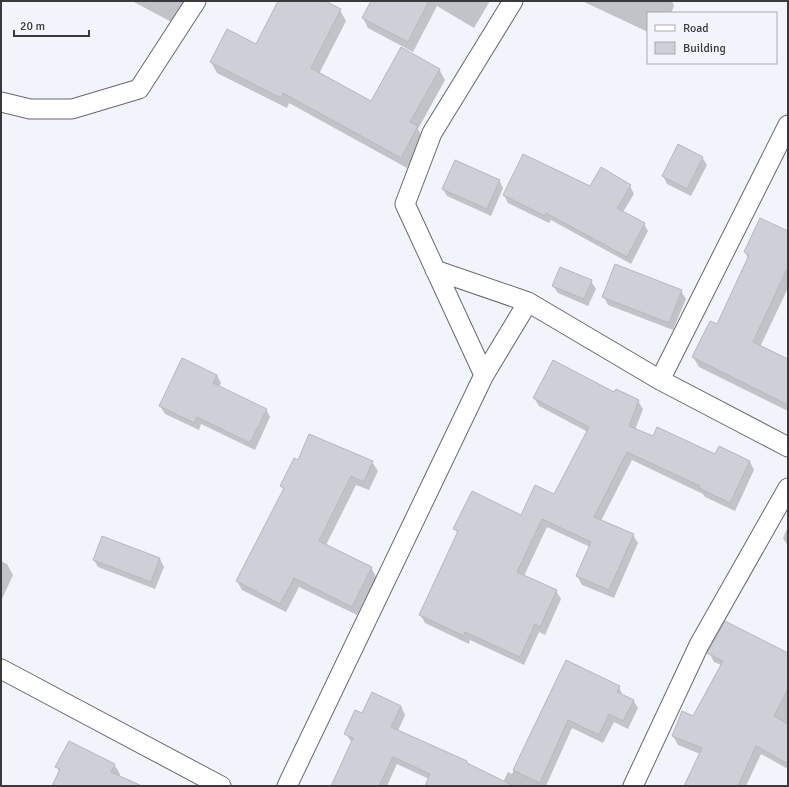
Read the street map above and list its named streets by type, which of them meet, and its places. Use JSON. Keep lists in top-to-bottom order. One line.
{"legend":["Road","Building"],"scale_bar":"20 m"}
